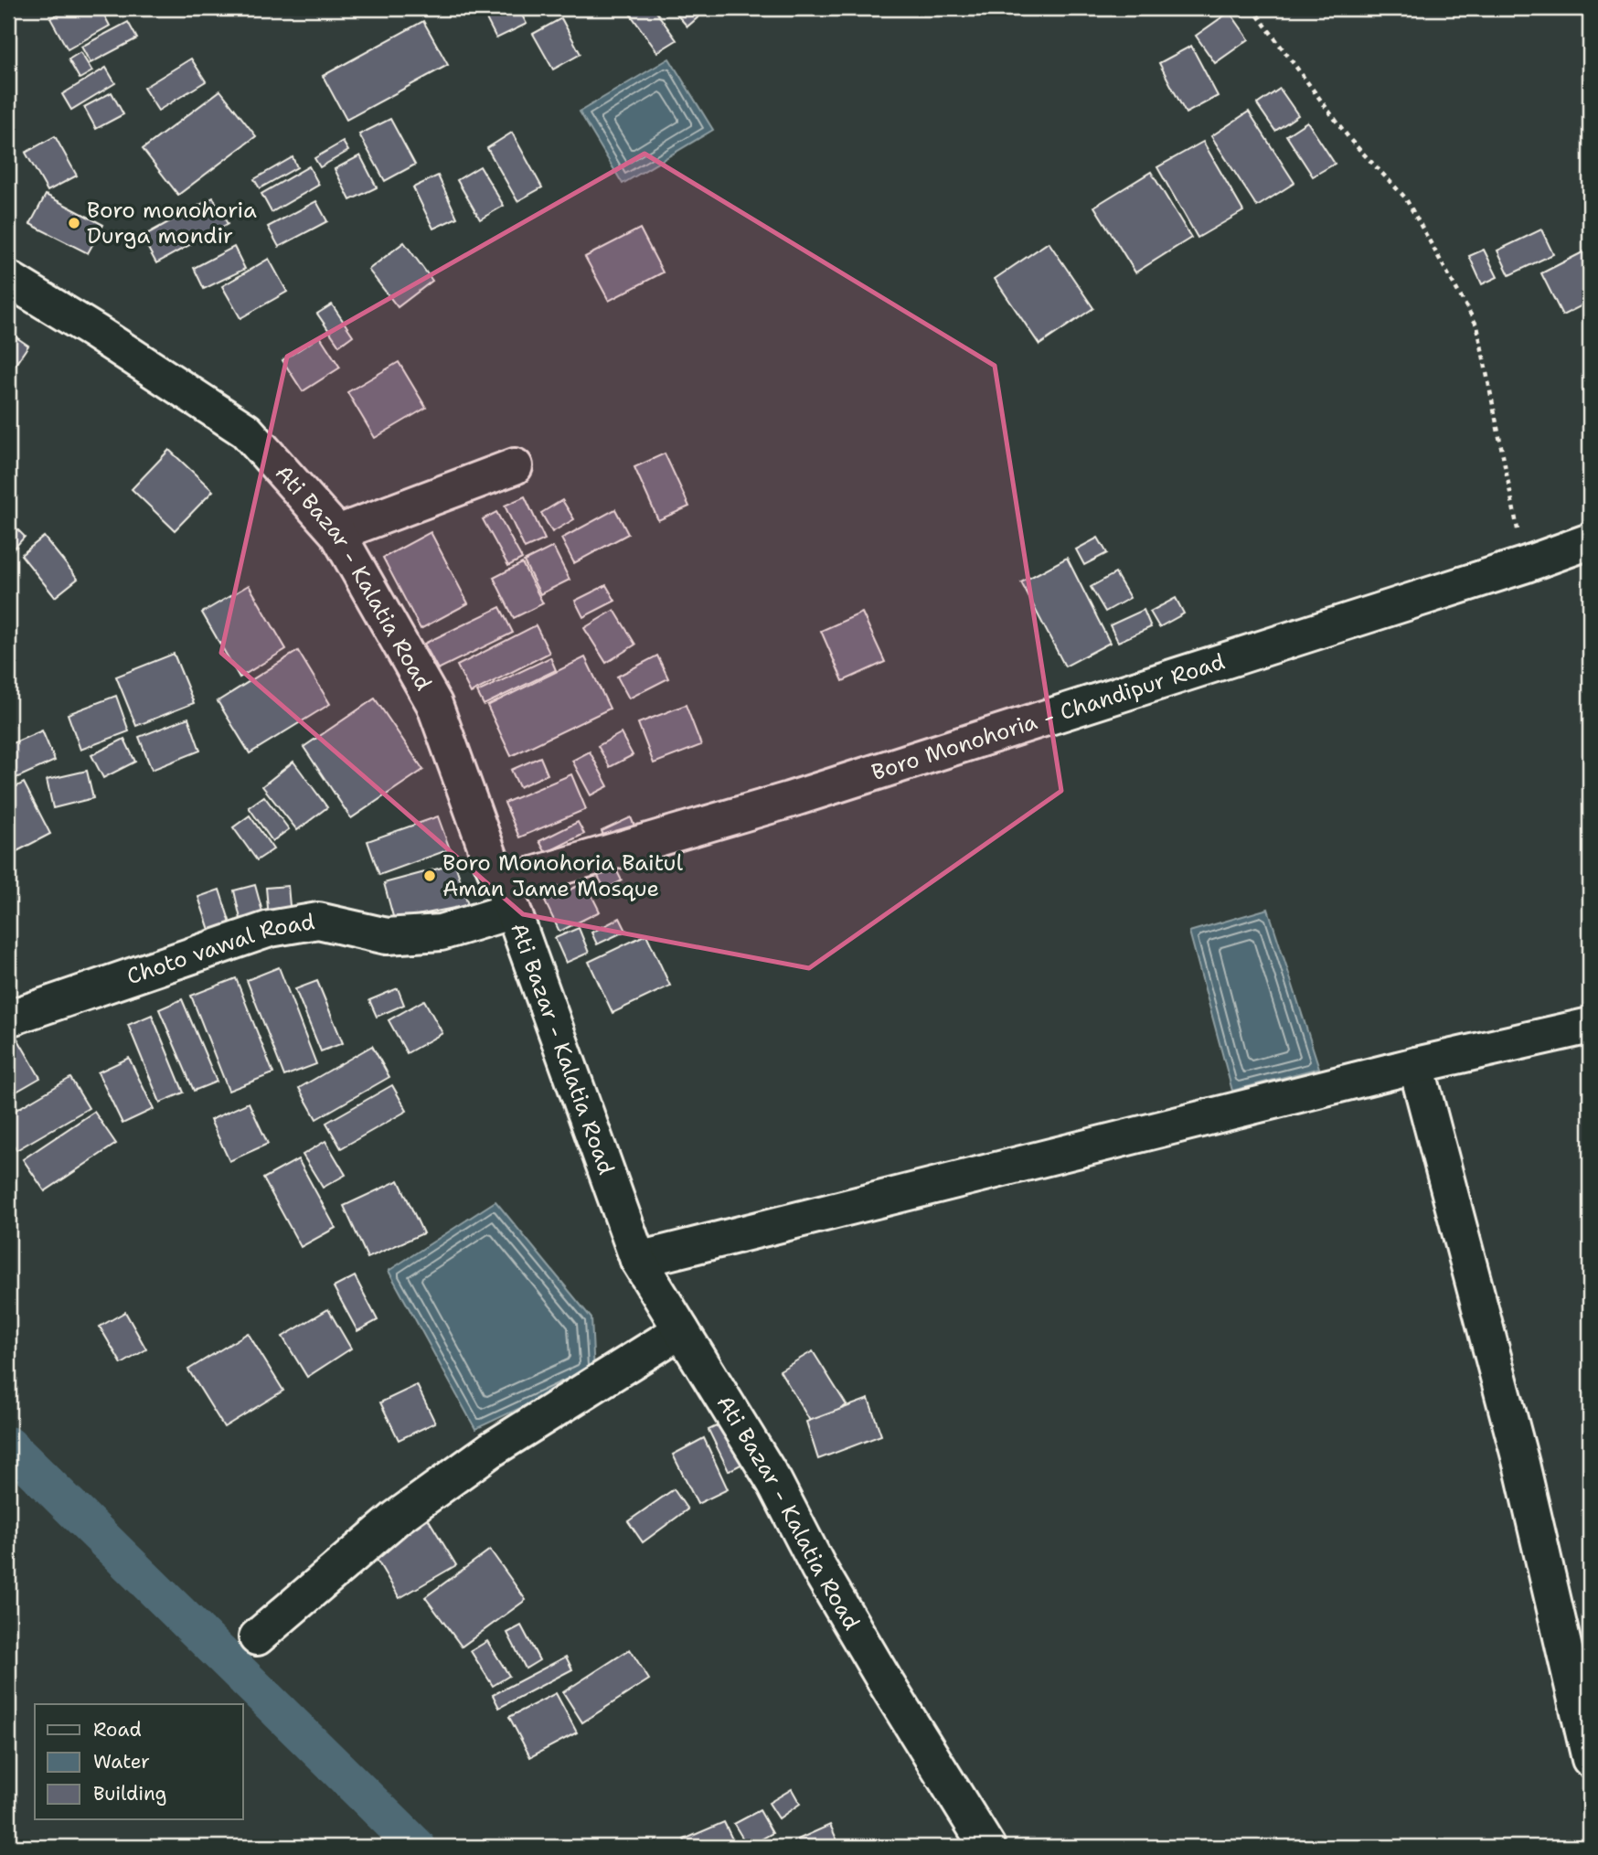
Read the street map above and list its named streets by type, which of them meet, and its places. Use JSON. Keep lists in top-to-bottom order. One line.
{"streets":{"street":["Ati Bazar - Kalatia Road","Boro Monohoria - Chandipur Road","Choto vawal Road"]},"crossings":[["Ati Bazar - Kalatia Road","Boro Monohoria - Chandipur Road"],["Ati Bazar - Kalatia Road","Choto vawal Road"],["Boro Monohoria - Chandipur Road","Choto vawal Road"]],"places":["Boro monohoria Durga mondir","Boro Monohoria Baitul Aman Jame Mosque"],"legend":["Road","Water","Building"]}
